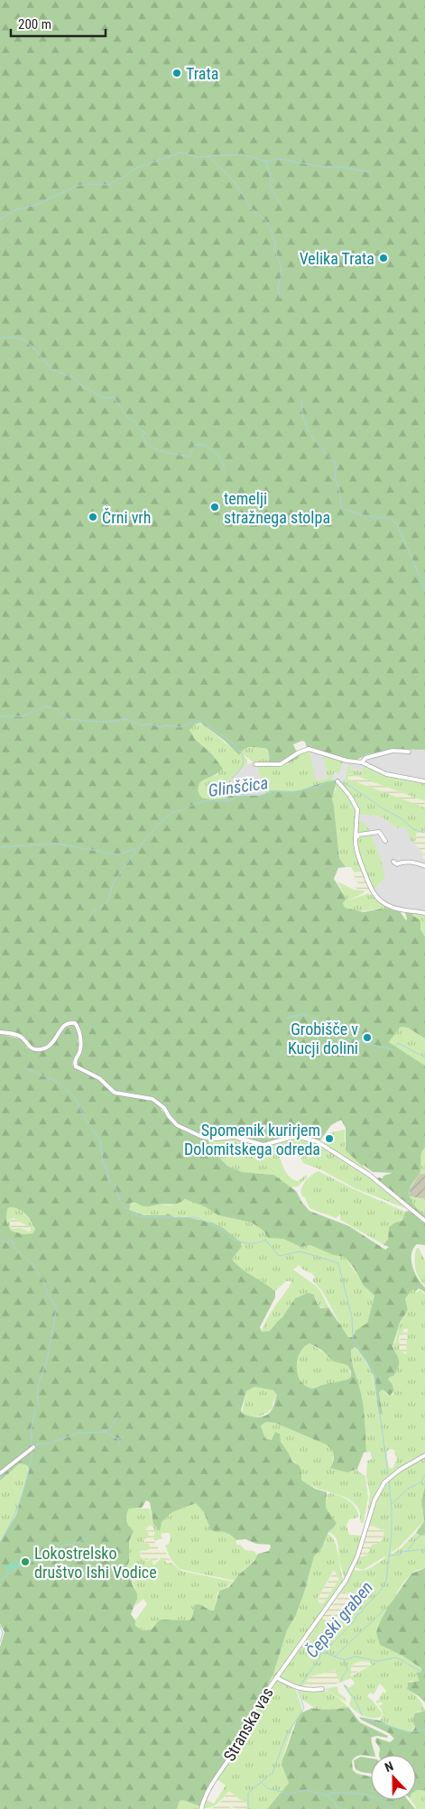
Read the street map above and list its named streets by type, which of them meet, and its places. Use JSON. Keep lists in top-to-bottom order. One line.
{"streets":{"street":["Stranska vas"]},"water":["Glinščica","Čepski graben"],"places":["Trata","Velika Trata","temelji stražnega stolpa","Črni vrh","Grobišče v Kucji dolini","Spomenik kurirjem Dolomitskega odreda","Lokostrelsko društvo Ishi Vodice"],"scale_bar":"200 m","north":"top"}
